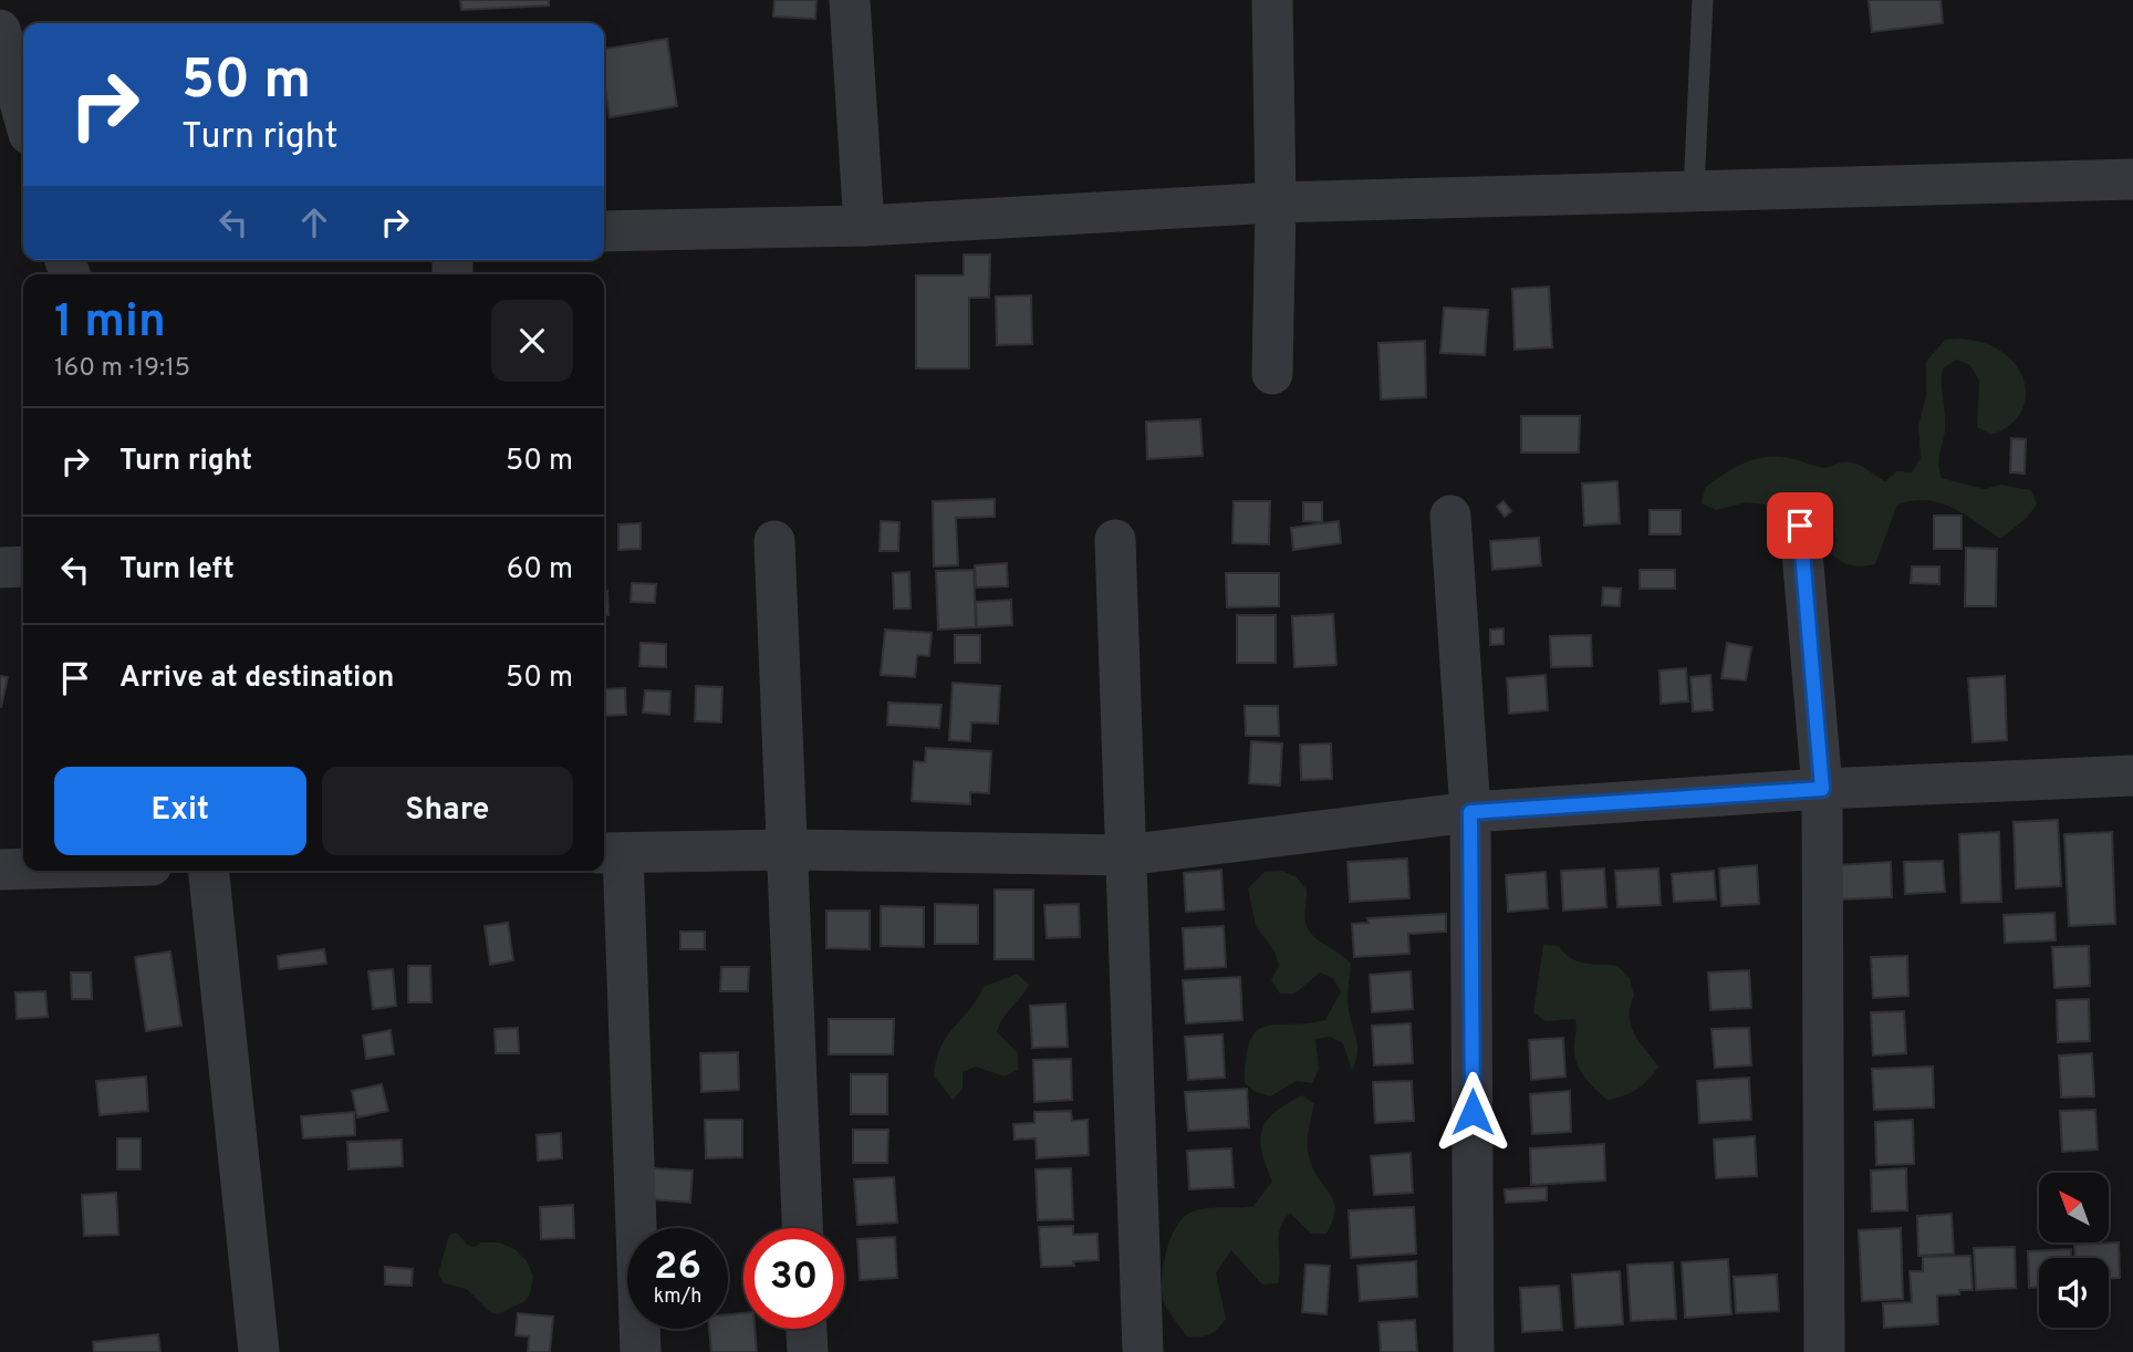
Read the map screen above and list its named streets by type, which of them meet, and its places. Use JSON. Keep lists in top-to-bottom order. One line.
{"north":"top left","page":{"turn":["50 m","Turn right"],"heading":["1 min","160 m · 19:15"],"list":[{"name":"Turn right","value":"50 m"},{"name":"Turn left","value":"60 m"},{"name":"Arrive at destination","value":"50 m"}],"buttons":["Exit","Share"],"speed":"26 km/h","limit":"30"}}
